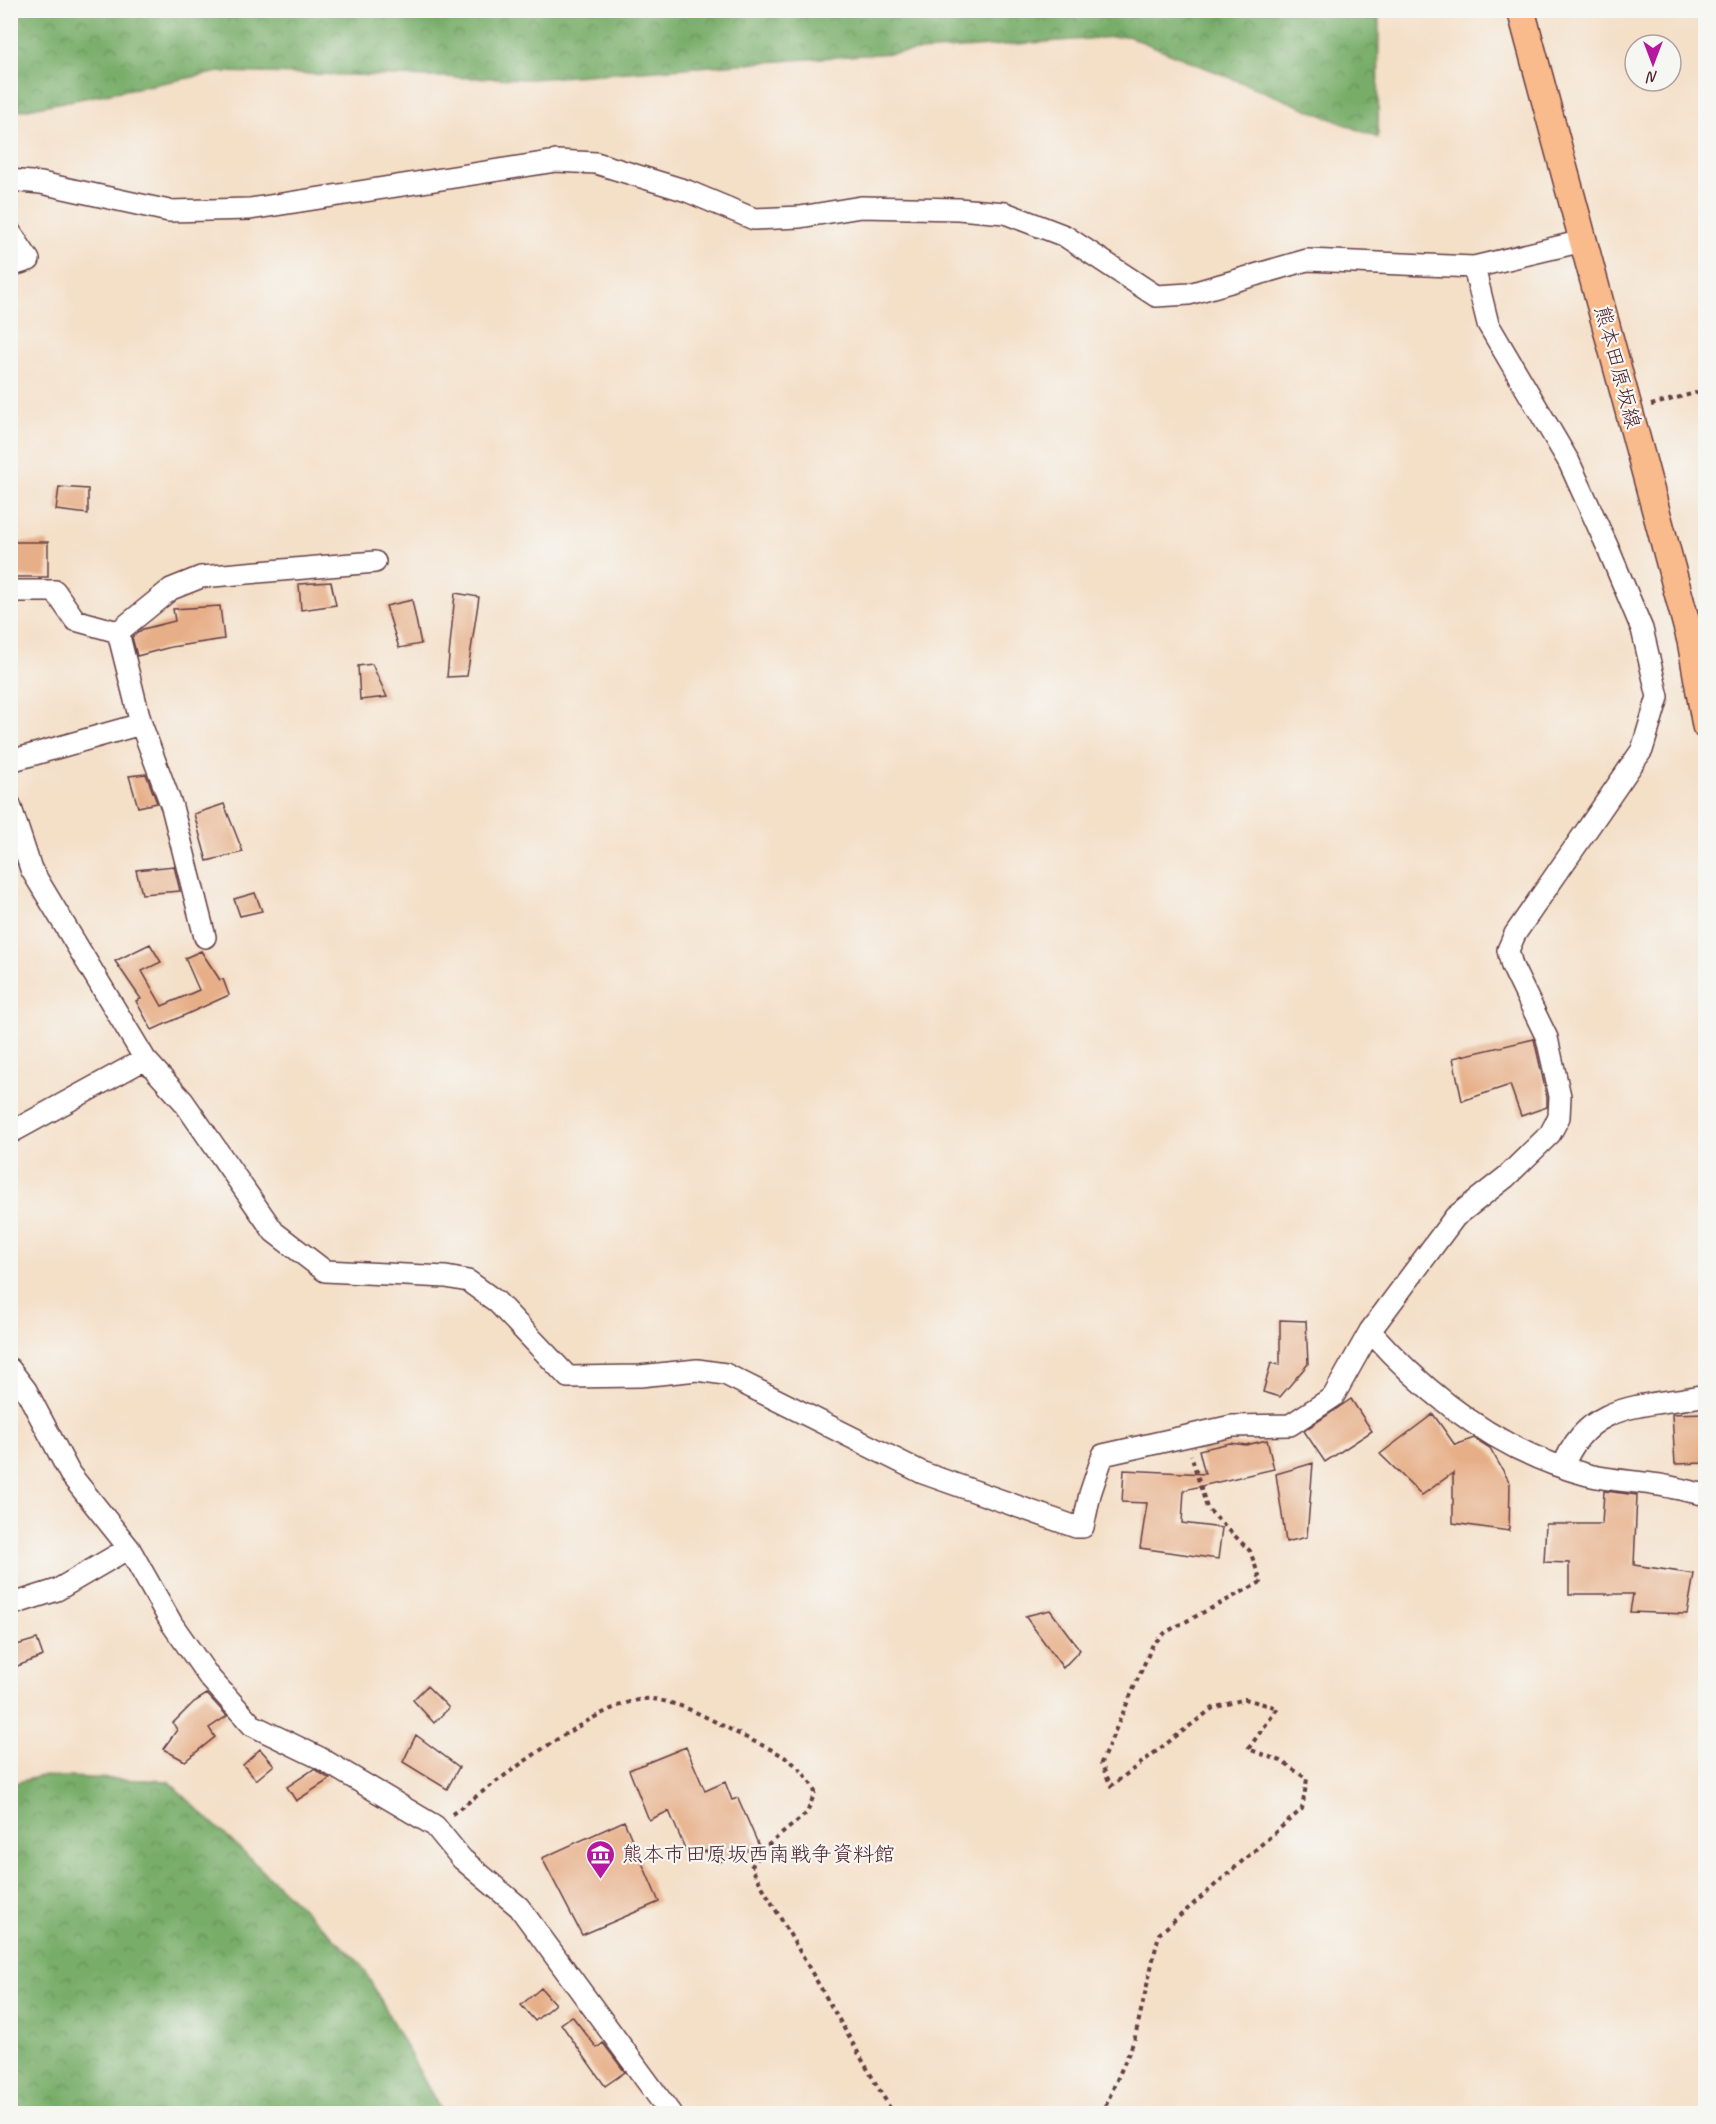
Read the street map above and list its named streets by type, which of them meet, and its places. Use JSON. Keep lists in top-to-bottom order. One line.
{"streets":{"main road":["熊本田原坂線"]},"places":{"museum":["熊本市田原坂西南戦争資料館"]},"north":"bottom"}
